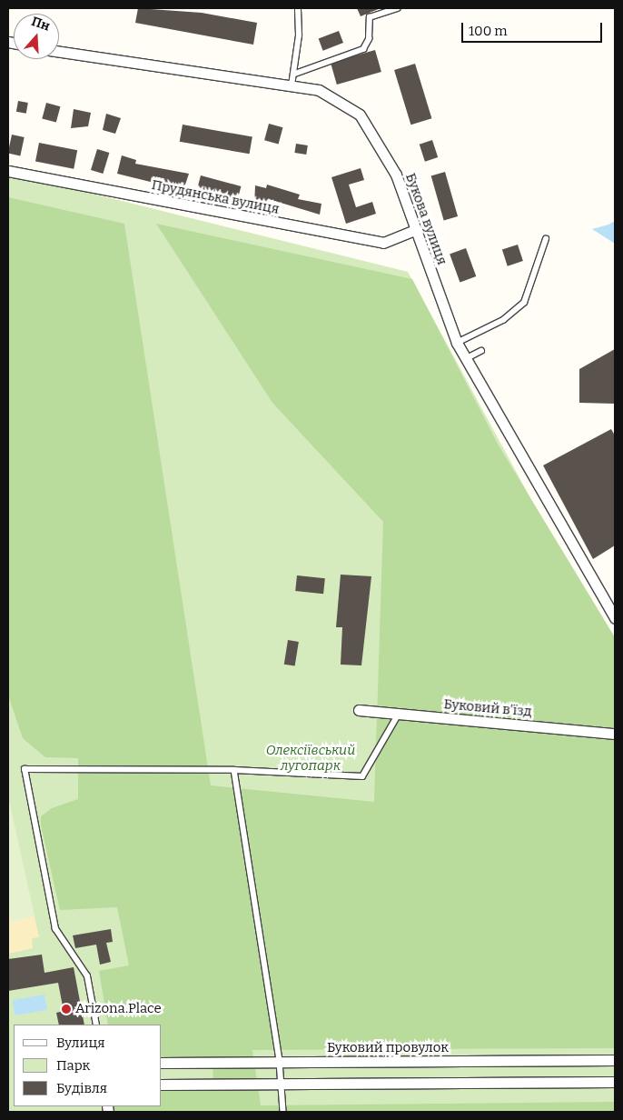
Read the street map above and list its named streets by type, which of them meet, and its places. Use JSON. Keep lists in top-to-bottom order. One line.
{"streets":{"street":["Прудянська вулиця","Букова вулиця","Буковий в'їзд","Буковий провулок"]},"crossings":[["Прудянська вулиця","Букова вулиця"]],"parks":["Олексіївський лугопарк"],"places":["Arizona.Place"],"legend":["Вулиця","Парк","Будівля"],"scale_bar":"100 m","north":"top"}
